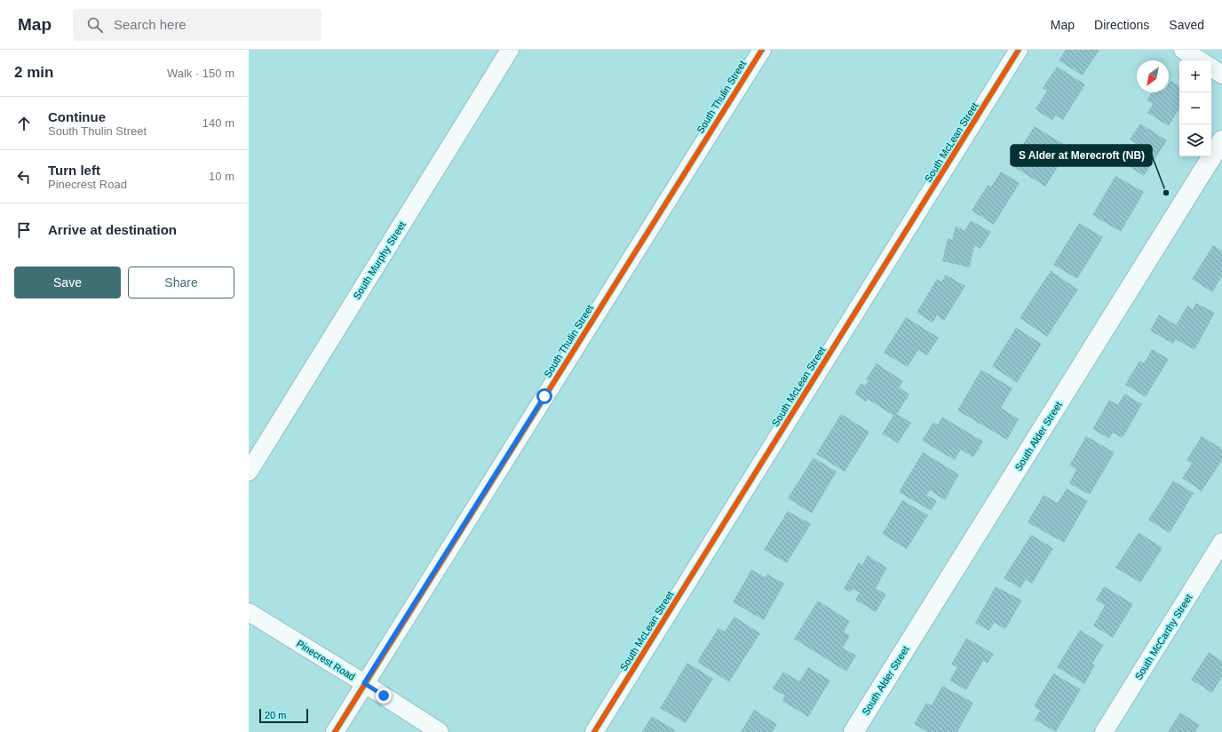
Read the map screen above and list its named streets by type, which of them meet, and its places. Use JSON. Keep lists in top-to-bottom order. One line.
{"streets":{"street":["South Thulin Street","South McLean Street","South Murphy Street","South Alder Street","South McCarthy Street","Pinecrest Road"]},"crossings":[["South Thulin Street","Pinecrest Road"]],"places":["S Alder at Merecroft (NB)"],"scale_bar":"20 m","north":"bottom left","page":{"header":"Map","search":"Search here","nav":["Map","Directions","Saved"],"heading":["2 min","Walk · 150 m"],"map_buttons":["+","−"],"list":[["Continue","South Thulin Street","140 m"],["Turn left","Pinecrest Road","10 m"],"Arrive at destination"],"buttons":["Save","Share"],"scale":"20 m"}}
